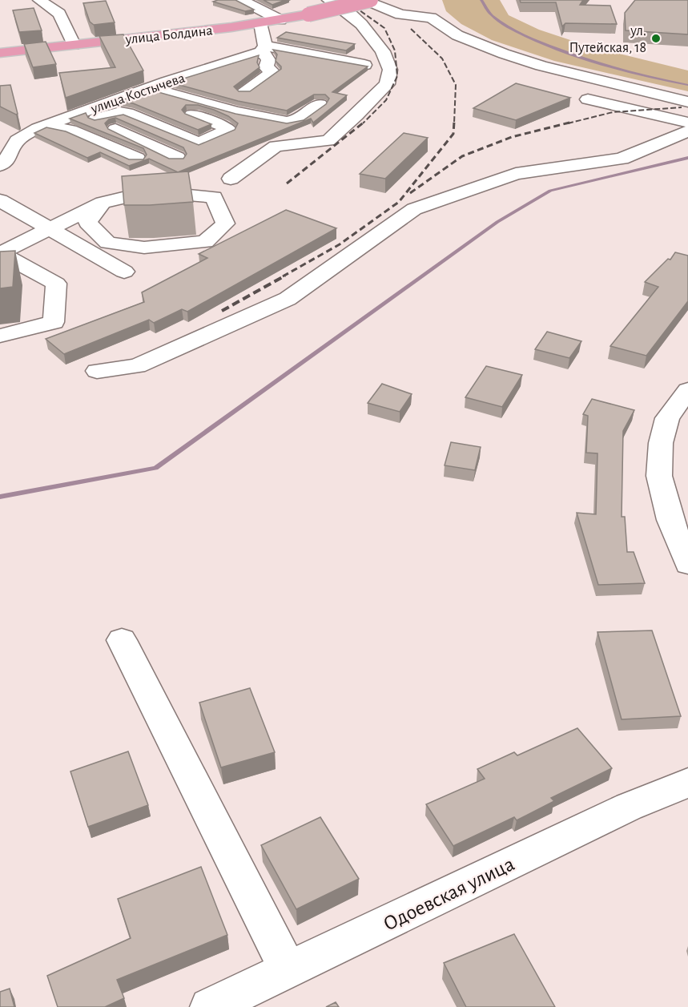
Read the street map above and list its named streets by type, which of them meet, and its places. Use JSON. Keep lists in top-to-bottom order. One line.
{"streets":{"main road":["улица Болдина"],"street":["улица Костычева","Одоевская улица"]},"places":["ул. Путейская, 18"]}
